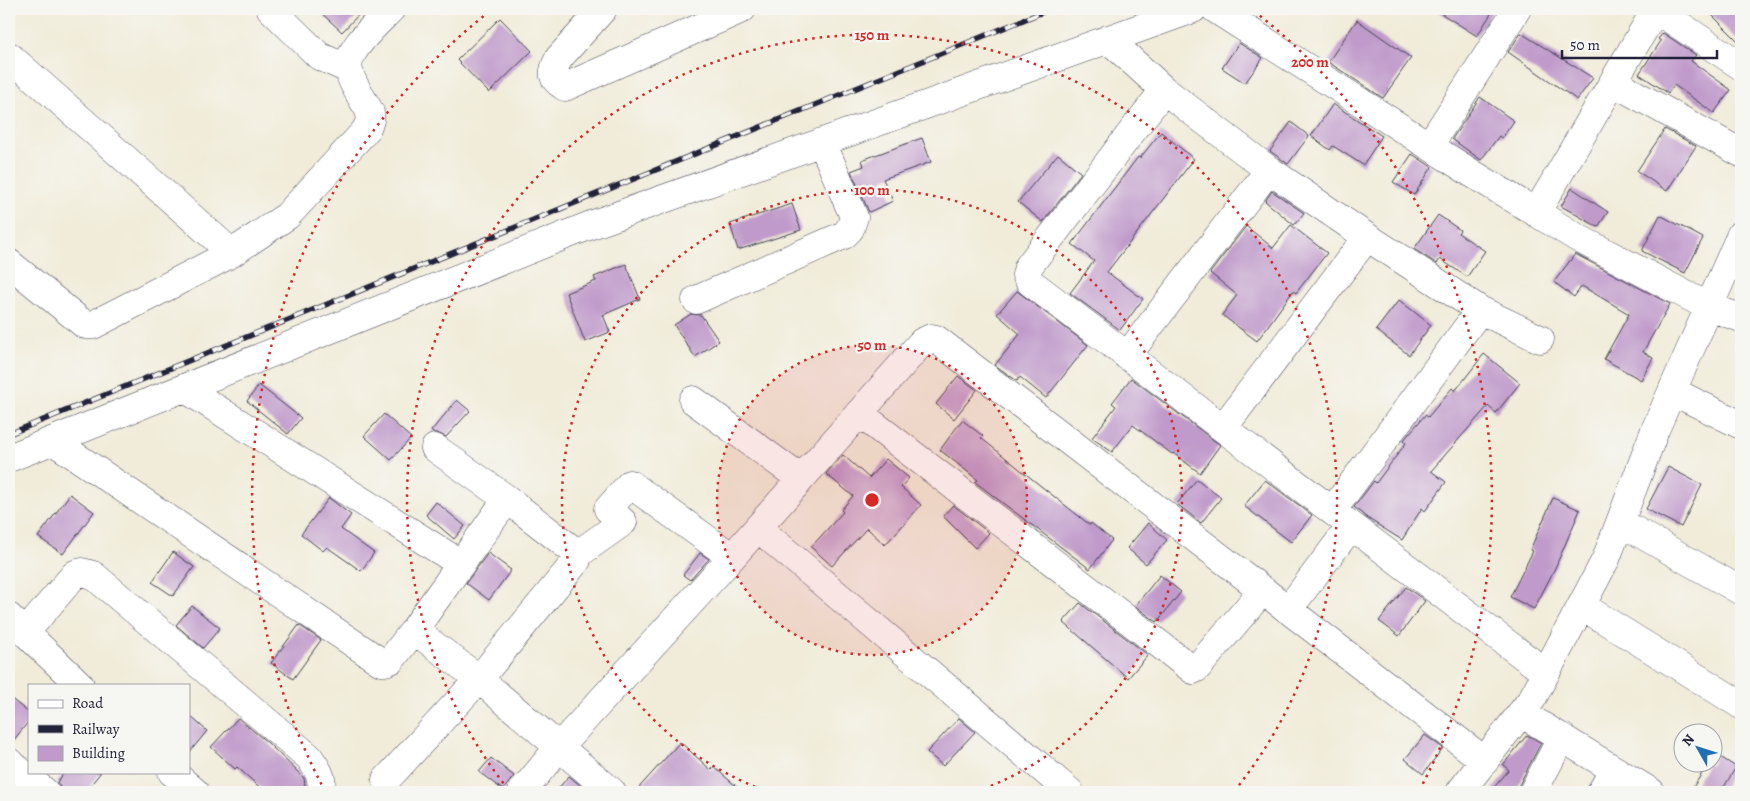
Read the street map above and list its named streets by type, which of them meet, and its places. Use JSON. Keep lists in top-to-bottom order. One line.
{"legend":["Road","Railway","Building"],"scale_bar":"50 m","north":"top left","rings":["150 m","200 m","100 m","50 m"]}
